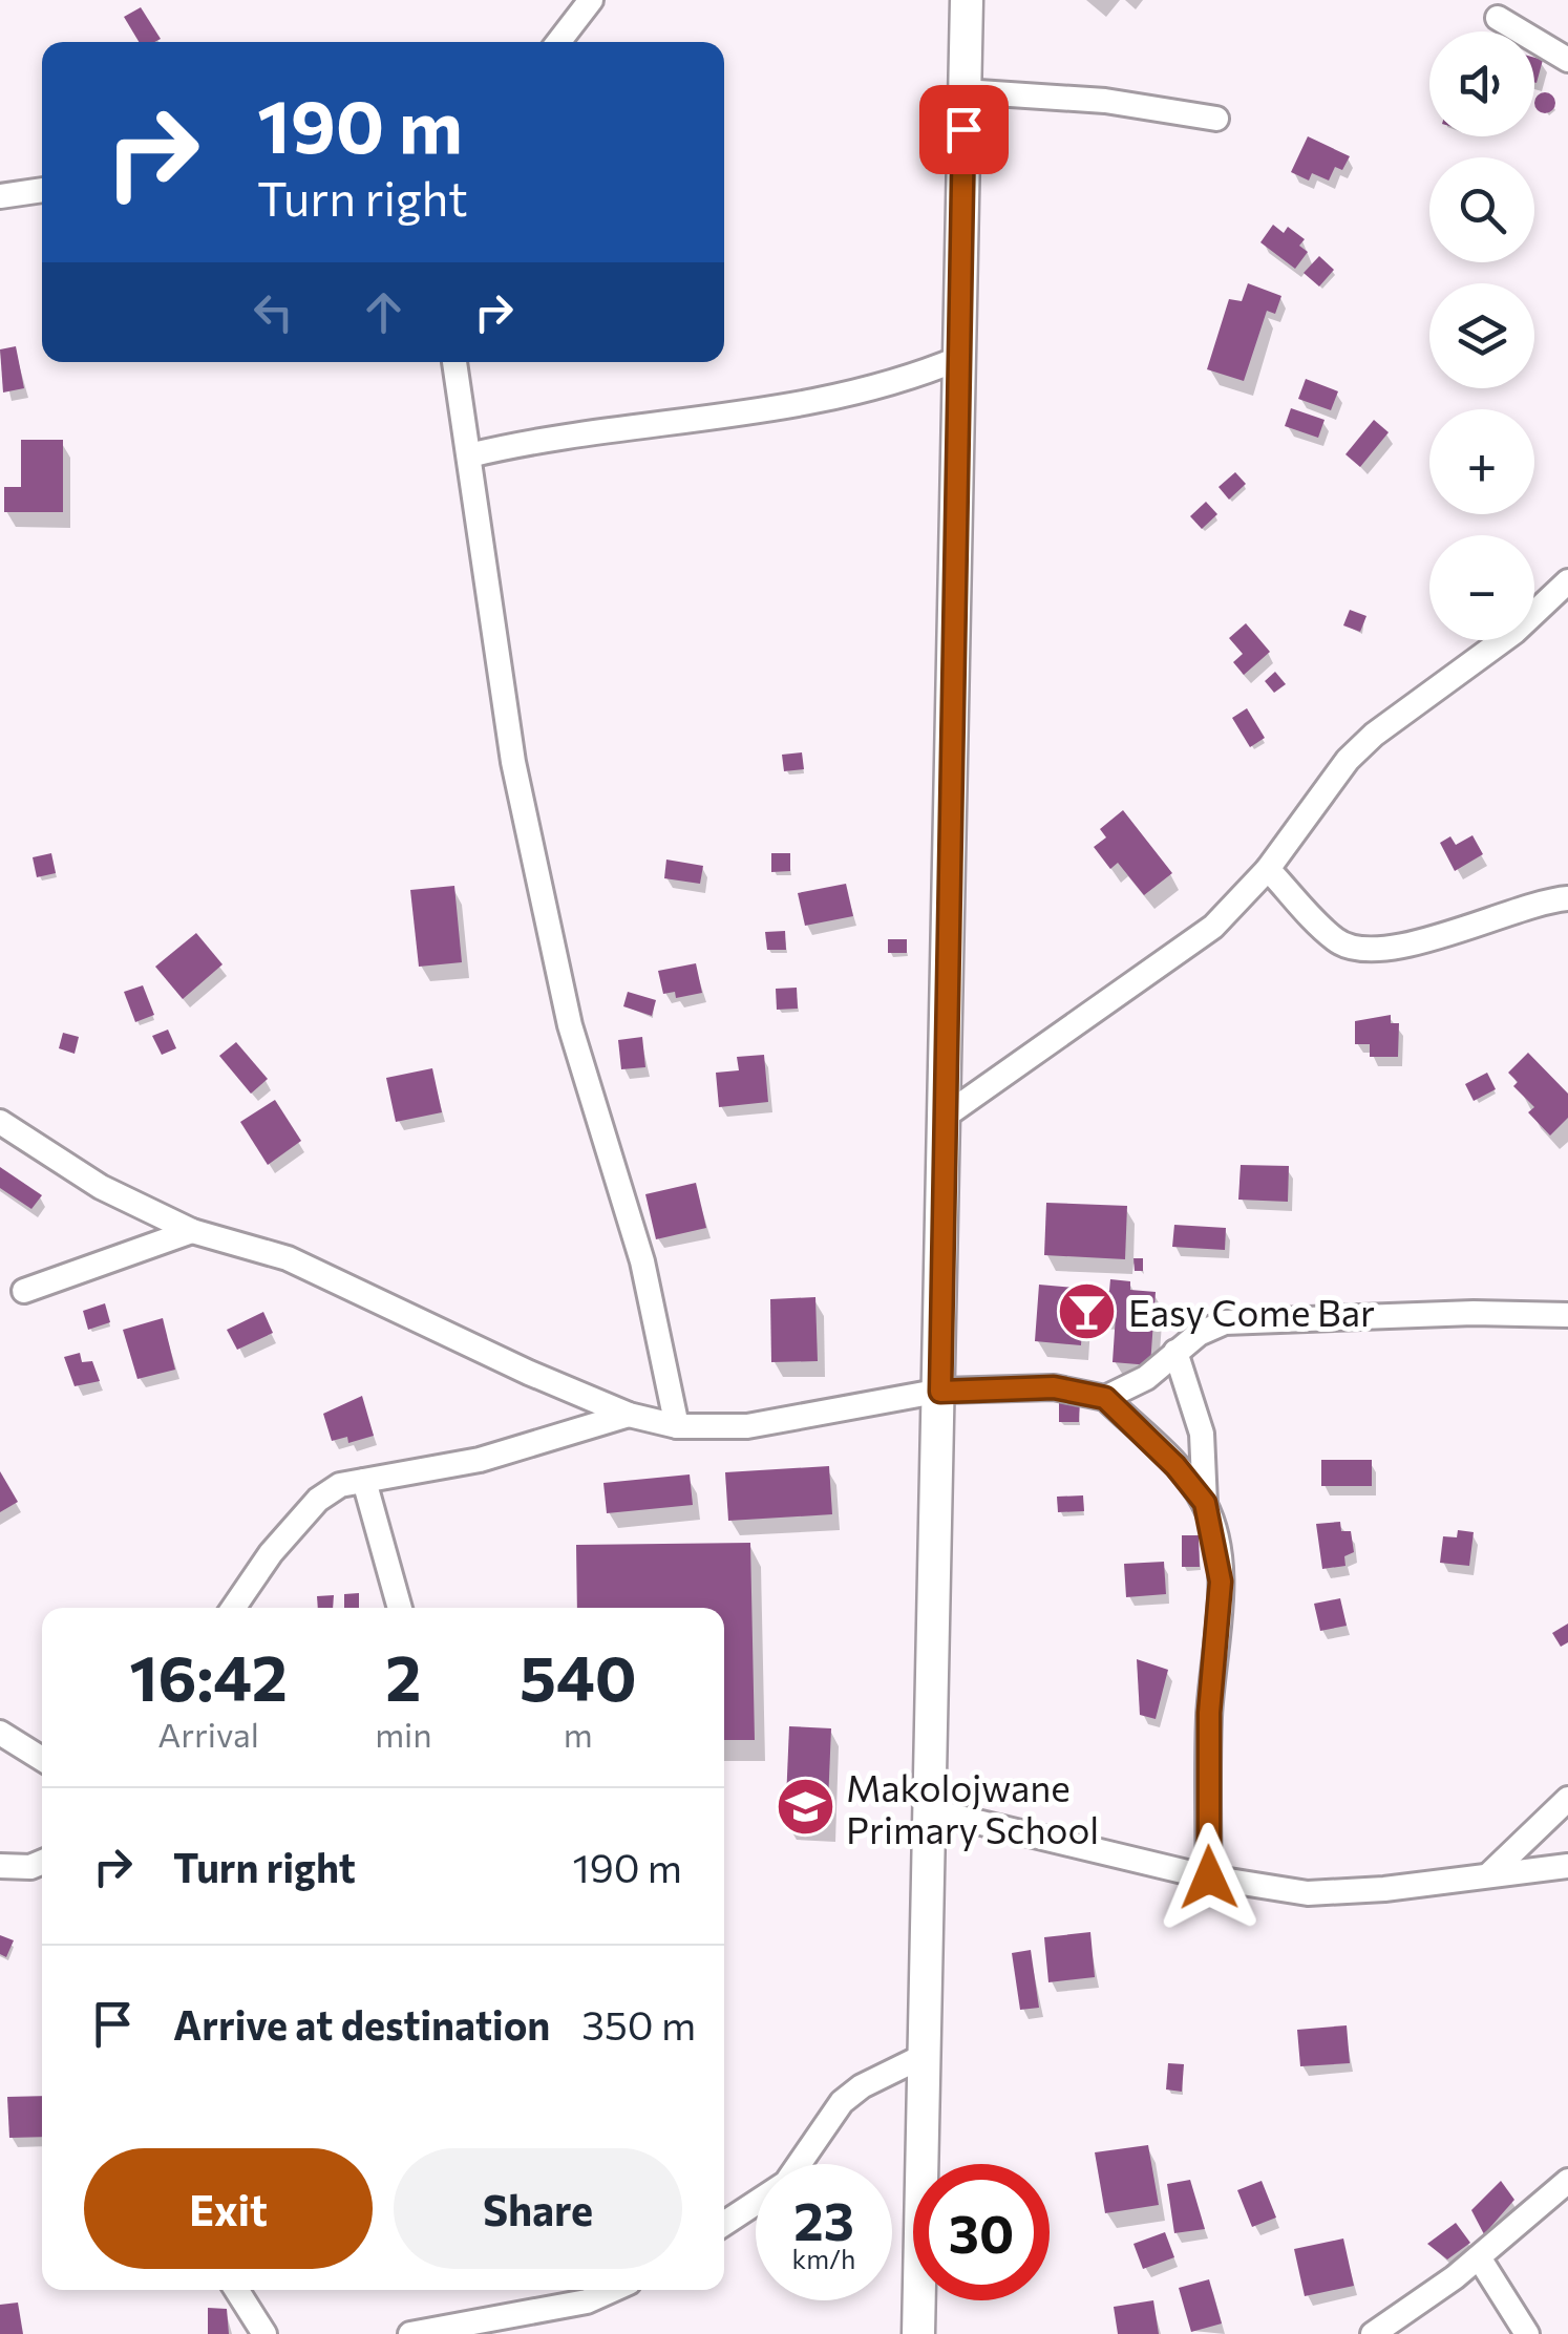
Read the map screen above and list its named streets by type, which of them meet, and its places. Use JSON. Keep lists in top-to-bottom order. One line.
{"places":{"bar":["Easy Come Bar"],"school or university":["Makolojwane Primary School"]},"page":{"map_buttons":["+","−"],"turn":["190 m","Turn right"],"eta":["16:42","Arrival","2","min","540","m"],"list":[{"name":"Turn right","value":"190 m"},{"name":"Arrive at destination","value":"350 m"}],"buttons":["Exit","Share"],"speed":"23 km/h","limit":"30"}}
